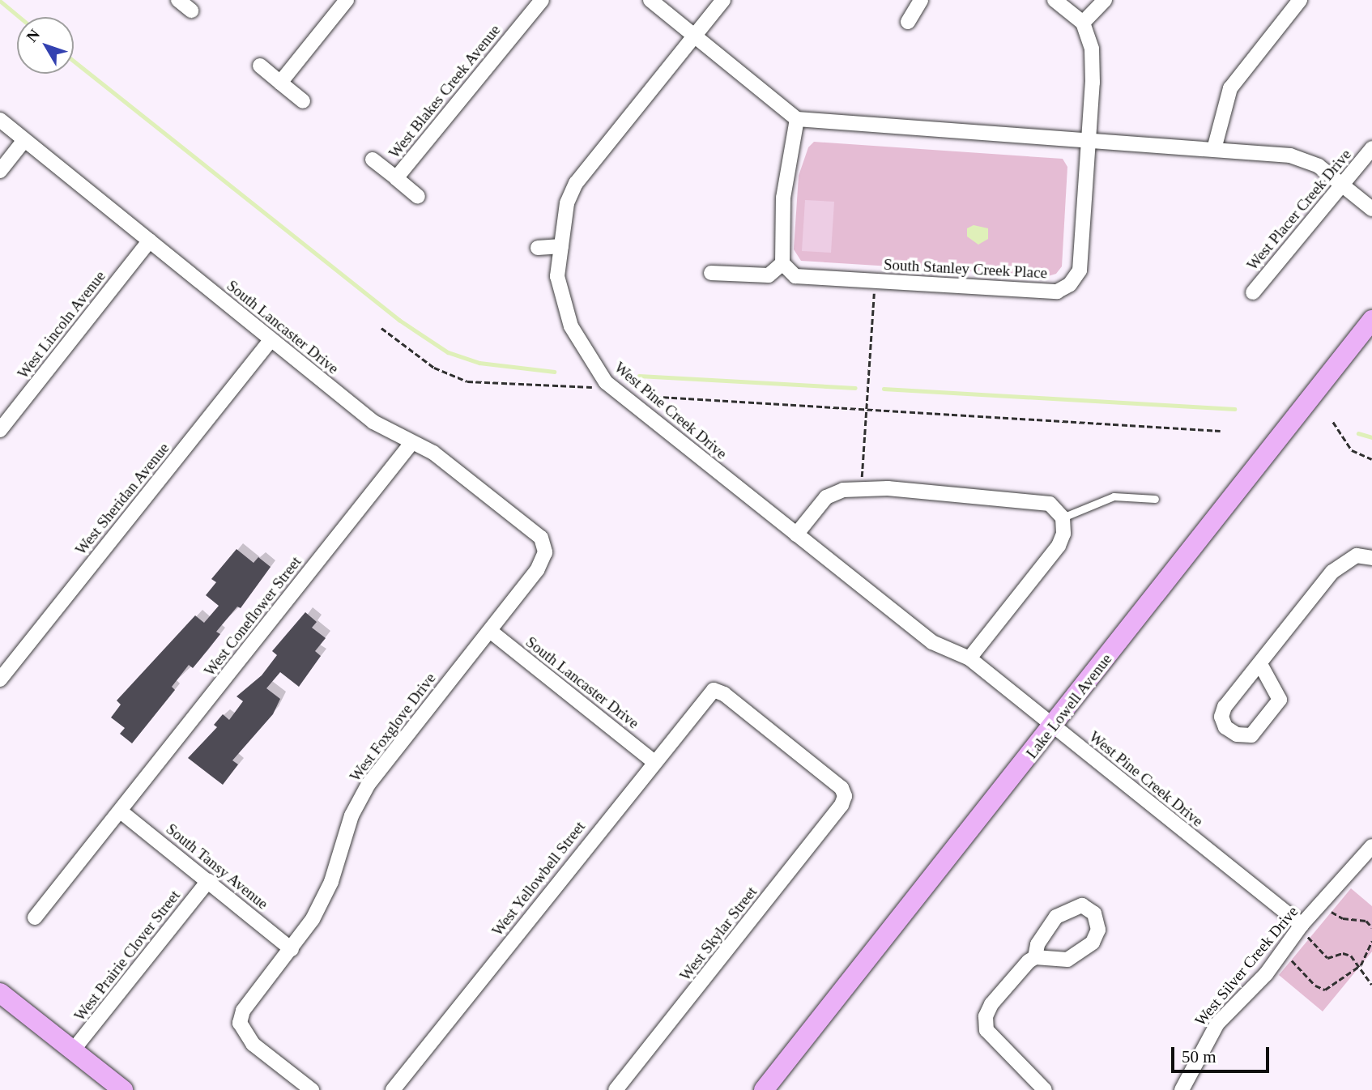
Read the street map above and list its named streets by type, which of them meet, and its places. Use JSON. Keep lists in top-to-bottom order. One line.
{"streets":{"main road":["Lake Lowell Avenue"],"street":["West Blakes Creek Avenue","West Placer Creek Drive","South Stanley Creek Place","West Lincoln Avenue","South Lancaster Drive","West Pine Creek Drive","West Sheridan Avenue","West Coneflower Street","West Foxglove Drive","South Tansy Avenue","West Yellowbell Street","West Skylar Street","West Prairie Clover Street","West Silver Creek Drive"]},"crossings":[["West Lincoln Avenue","South Lancaster Drive"],["South Lancaster Drive","West Sheridan Avenue"],["South Lancaster Drive","West Coneflower Street"],["South Lancaster Drive","West Foxglove Drive"],["South Lancaster Drive","West Yellowbell Street"],["West Pine Creek Drive","Lake Lowell Avenue"],["West Pine Creek Drive","West Silver Creek Drive"],["West Coneflower Street","South Tansy Avenue"],["West Foxglove Drive","South Tansy Avenue"],["South Tansy Avenue","West Prairie Clover Street"],["West Yellowbell Street","West Skylar Street"]],"scale_bar":"50 m","north":"top left"}
